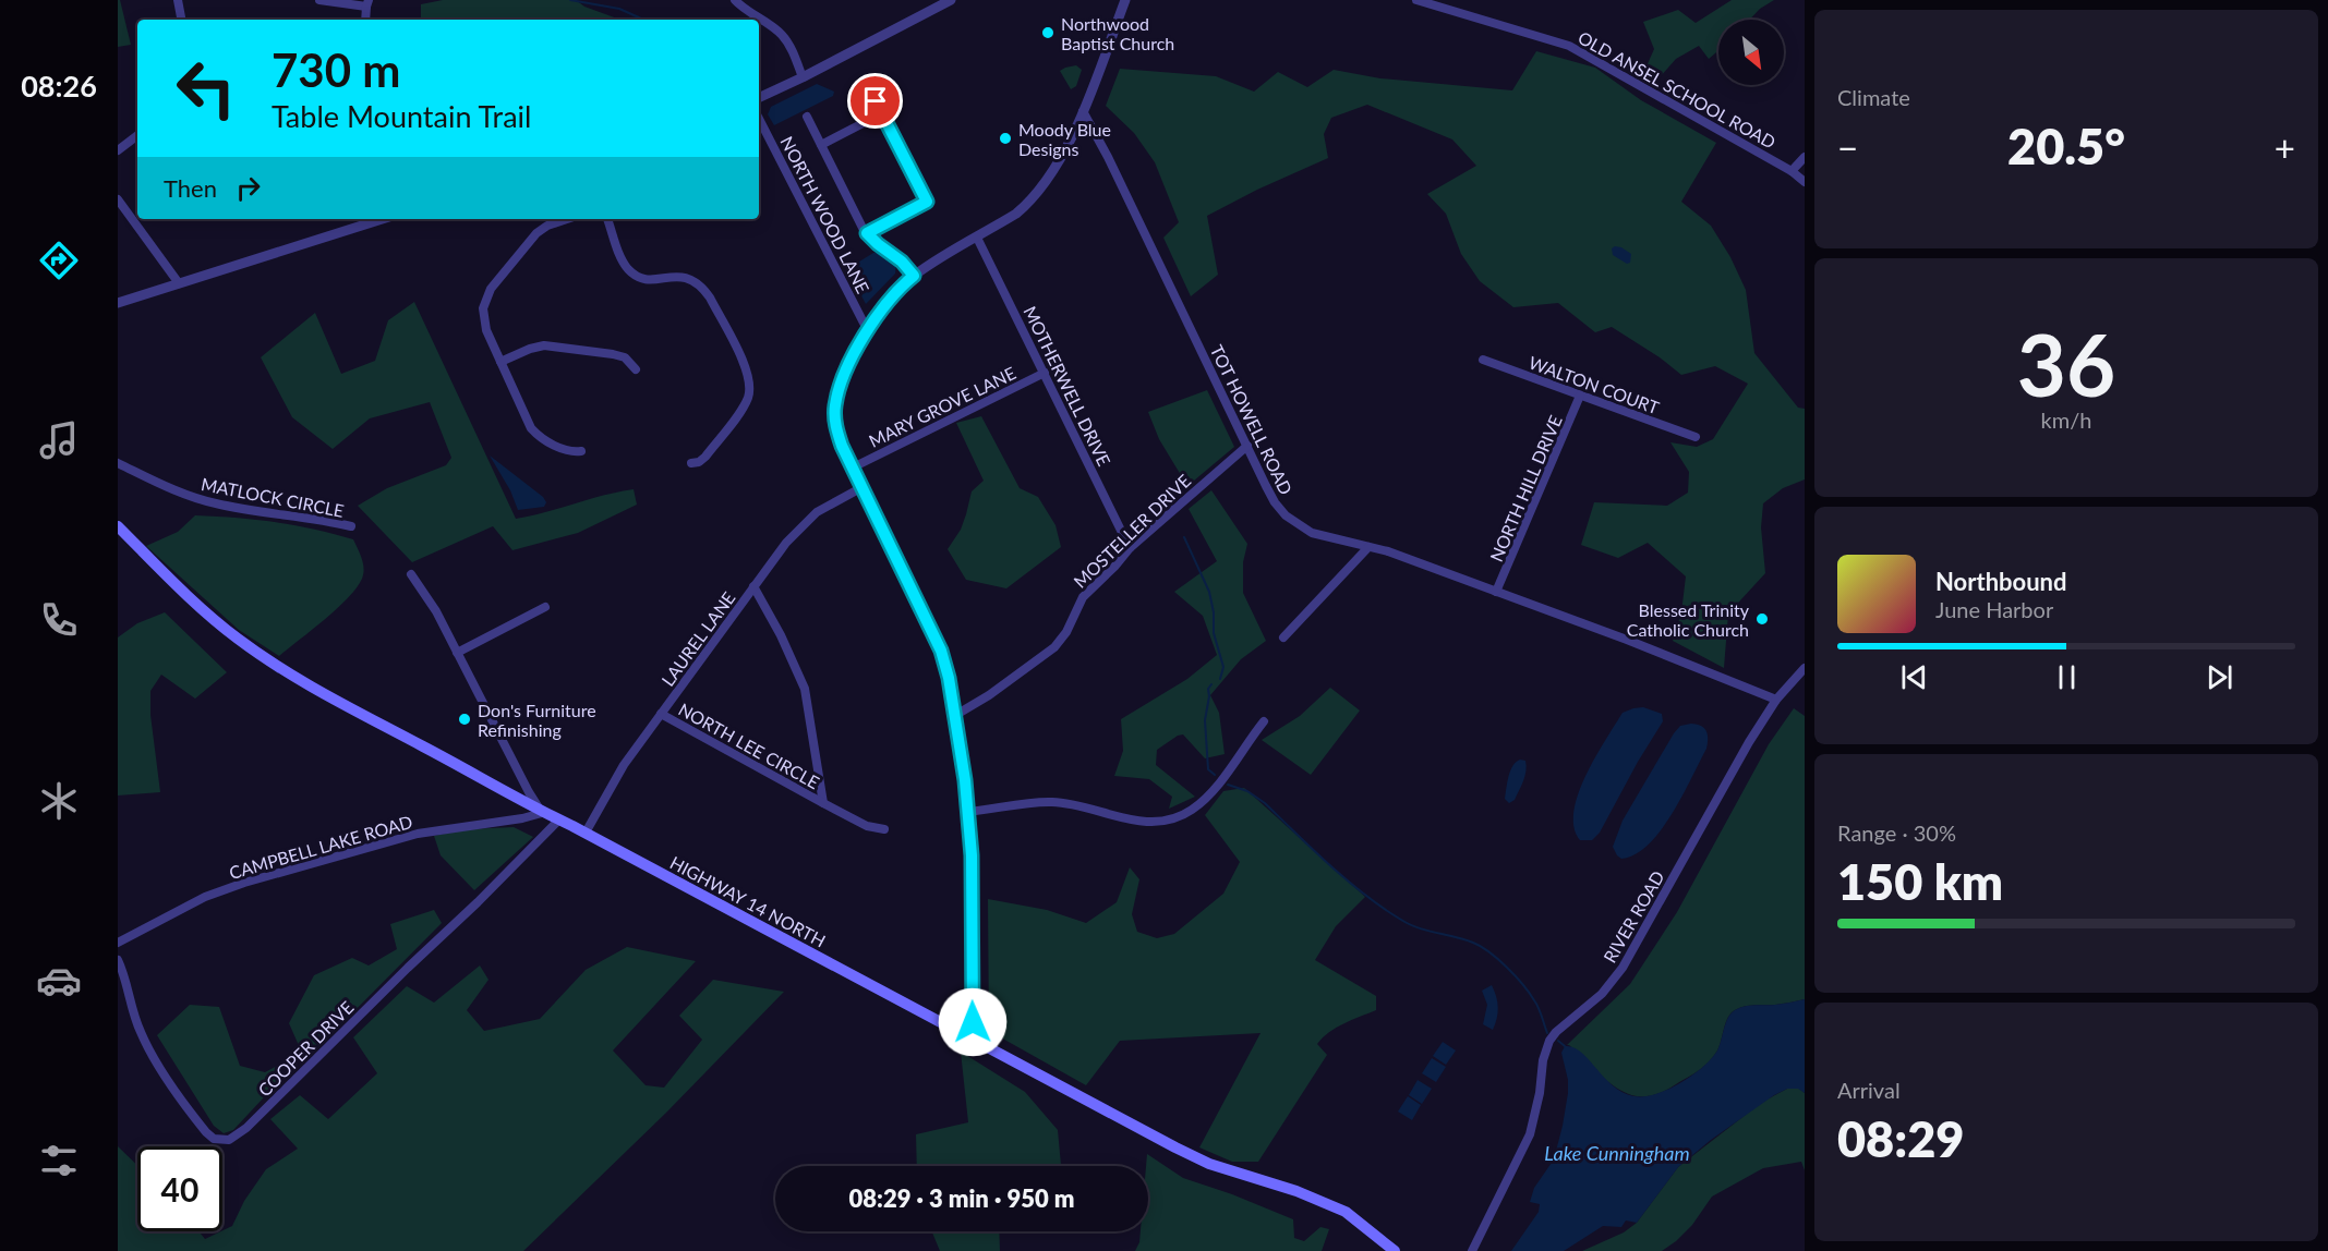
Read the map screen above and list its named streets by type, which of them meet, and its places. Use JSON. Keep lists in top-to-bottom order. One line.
{"streets":{"main road":["HIGHWAY 14 NORTH"],"street":["OLD ANSEL SCHOOL ROAD","NORTH WOOD LANE","WALTON COURT","MOTHERWELL DRIVE","MARY GROVE LANE","TOT HOWELL ROAD","NORTH HILL DRIVE","MATLOCK CIRCLE","MOSTELLER DRIVE","LAUREL LANE","NORTH LEE CIRCLE","CAMPBELL LAKE ROAD","RIVER ROAD","COOPER DRIVE"]},"crossings":[["WALTON COURT","NORTH HILL DRIVE"],["MOTHERWELL DRIVE","MARY GROVE LANE"],["MOTHERWELL DRIVE","MOSTELLER DRIVE"],["TOT HOWELL ROAD","NORTH HILL DRIVE"],["TOT HOWELL ROAD","MOSTELLER DRIVE"],["TOT HOWELL ROAD","RIVER ROAD"],["LAUREL LANE","NORTH LEE CIRCLE"],["LAUREL LANE","HIGHWAY 14 NORTH"],["CAMPBELL LAKE ROAD","HIGHWAY 14 NORTH"],["HIGHWAY 14 NORTH","COOPER DRIVE"]],"water":["Lake Cunningham"],"places":["Northwood Baptist Church","Moody Blue Designs","Blessed Trinity Catholic Church","Don's Furniture Refinishing"],"north":"bottom right","page":{"tabs":"08:26","tile":["Climate",["36","km/h"],["Range · 30%","150 km"],["Arrival","08:29"]],"turn":["730 m","Table Mountain Trail"],"heat":["−","20.5°","+"],"then":"Then","song":["Northbound","June Harbor"],"limit":"40","trip":"08:29 · 3 min · 950 m"}}
